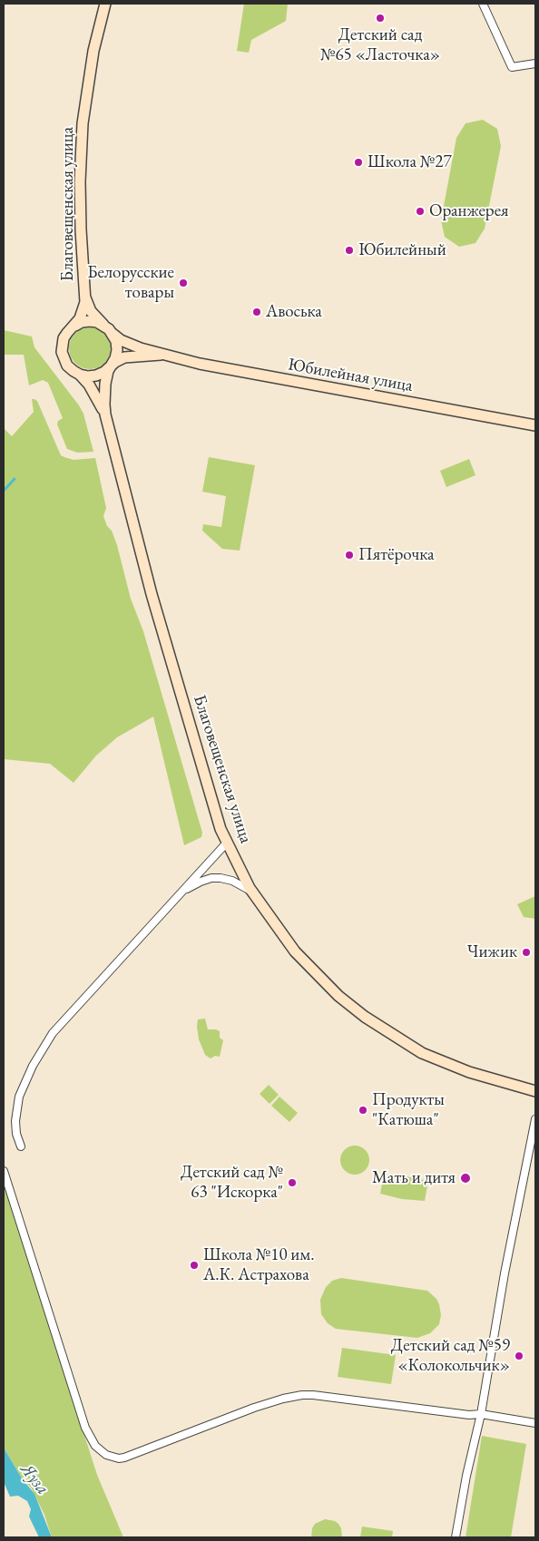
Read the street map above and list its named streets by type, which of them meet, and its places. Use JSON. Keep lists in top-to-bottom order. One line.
{"streets":{"street":["Благовещенская улица","Юбилейная улица"]},"water":["Яуза"],"places":["Детский сад №65 «Ласточка»","Школа №27","Оранжерея","Юбилейный","Белорусские товары","Авоська","Пятёрочка","Чижик","Продукты \"Катюша\"","Мать и дитя","Детский сад № 63 \"Искорка\"","Школа №10 им. А.К. Астрахова","Детский сад №59 «Колокольчик»"]}
